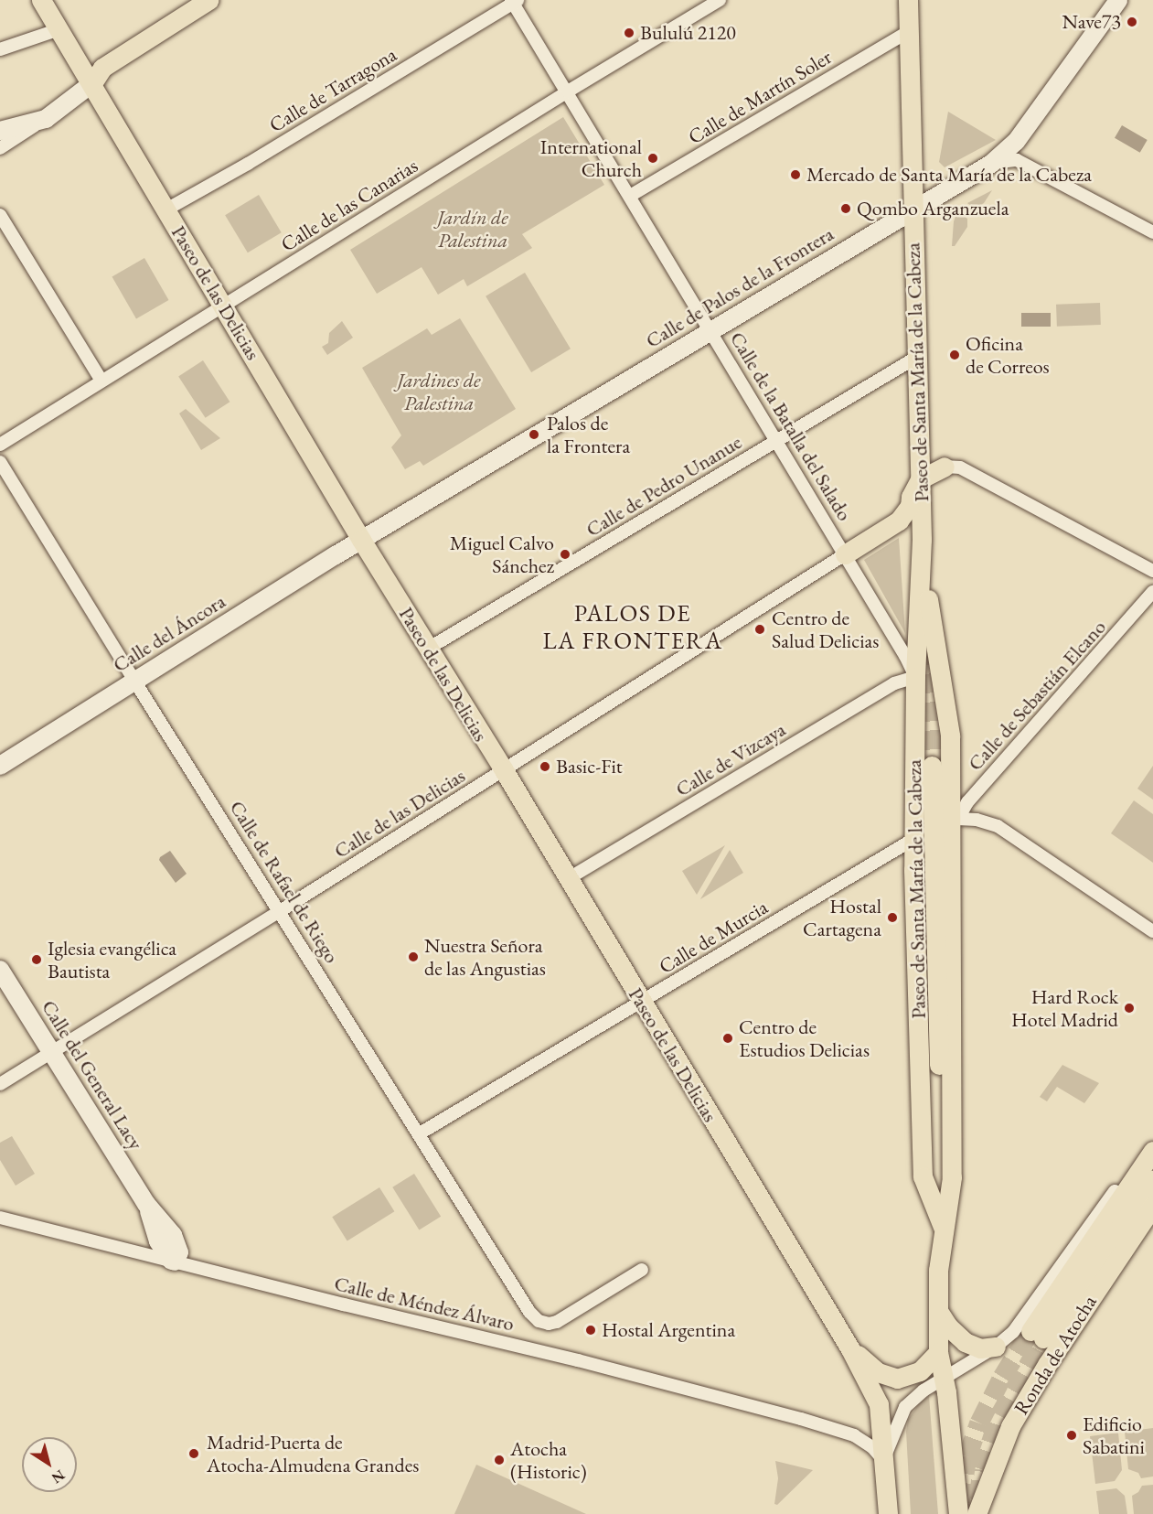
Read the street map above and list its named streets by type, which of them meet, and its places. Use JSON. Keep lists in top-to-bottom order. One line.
{"streets":{"main road":["Calle de Palos de la Frontera","Paseo de las Delicias","Paseo de Santa María de la Cabeza","Calle del Áncora","Calle del General Lacy","Ronda de Atocha"],"street":["Calle de Tarragona","Calle de Martín Soler","Calle de las Canarias","Calle de la Batalla del Salado","Calle de Pedro Unanue","Calle de Sebastián Elcano","Calle de Vizcaya","Calle de las Delicias","Calle de Rafael de Riego","Calle de Murcia","Calle de Méndez Álvaro"]},"crossings":[["Calle de Tarragona","Paseo de las Delicias"],["Calle de Tarragona","Calle de la Batalla del Salado"],["Calle de Martín Soler","Paseo de Santa María de la Cabeza"],["Calle de Martín Soler","Calle de la Batalla del Salado"],["Calle de las Canarias","Paseo de las Delicias"],["Calle de las Canarias","Calle de la Batalla del Salado"],["Calle de Palos de la Frontera","Paseo de las Delicias"],["Calle de Palos de la Frontera","Paseo de Santa María de la Cabeza"],["Calle de Palos de la Frontera","Calle de la Batalla del Salado"],["Calle de Palos de la Frontera","Calle del Áncora"],["Paseo de las Delicias","Calle de Pedro Unanue"],["Paseo de las Delicias","Calle del Áncora"],["Paseo de las Delicias","Calle de Vizcaya"],["Paseo de las Delicias","Calle de las Delicias"],["Paseo de las Delicias","Calle de Murcia"],["Paseo de Santa María de la Cabeza","Calle de la Batalla del Salado"],["Paseo de Santa María de la Cabeza","Calle de Pedro Unanue"],["Paseo de Santa María de la Cabeza","Calle de Sebastián Elcano"],["Paseo de Santa María de la Cabeza","Calle de Vizcaya"],["Paseo de Santa María de la Cabeza","Calle de Murcia"],["Calle de la Batalla del Salado","Calle de Pedro Unanue"],["Calle de la Batalla del Salado","Calle de Vizcaya"],["Calle de la Batalla del Salado","Calle de las Delicias"],["Calle del Áncora","Calle de Rafael de Riego"],["Calle de las Delicias","Calle de Rafael de Riego"],["Calle de las Delicias","Calle del General Lacy"],["Calle de Rafael de Riego","Calle de Murcia"],["Calle del General Lacy","Calle de Méndez Álvaro"]],"districts":["PALOS DE LA FRONTERA"],"parks":["Jardín de Palestina","Jardines de Palestina"],"places":["Nave73","Bululú 2120","International Church","Mercado de Santa María de la Cabeza","Qombo Arganzuela","Oficina de Correos","Palos de la Frontera","Miguel Calvo Sánchez","Centro de Salud Delicias","Basic-Fit","Hostal Cartagena","Nuestra Señora de las Angustias","Iglesia evangélica Bautista","Hard Rock Hotel Madrid","Centro de Estudios Delicias","Hostal Argentina","Edificio Sabatini","Madrid-Puerta de Atocha-Almudena Grandes","Atocha (Historic)"],"north":"bottom right"}
